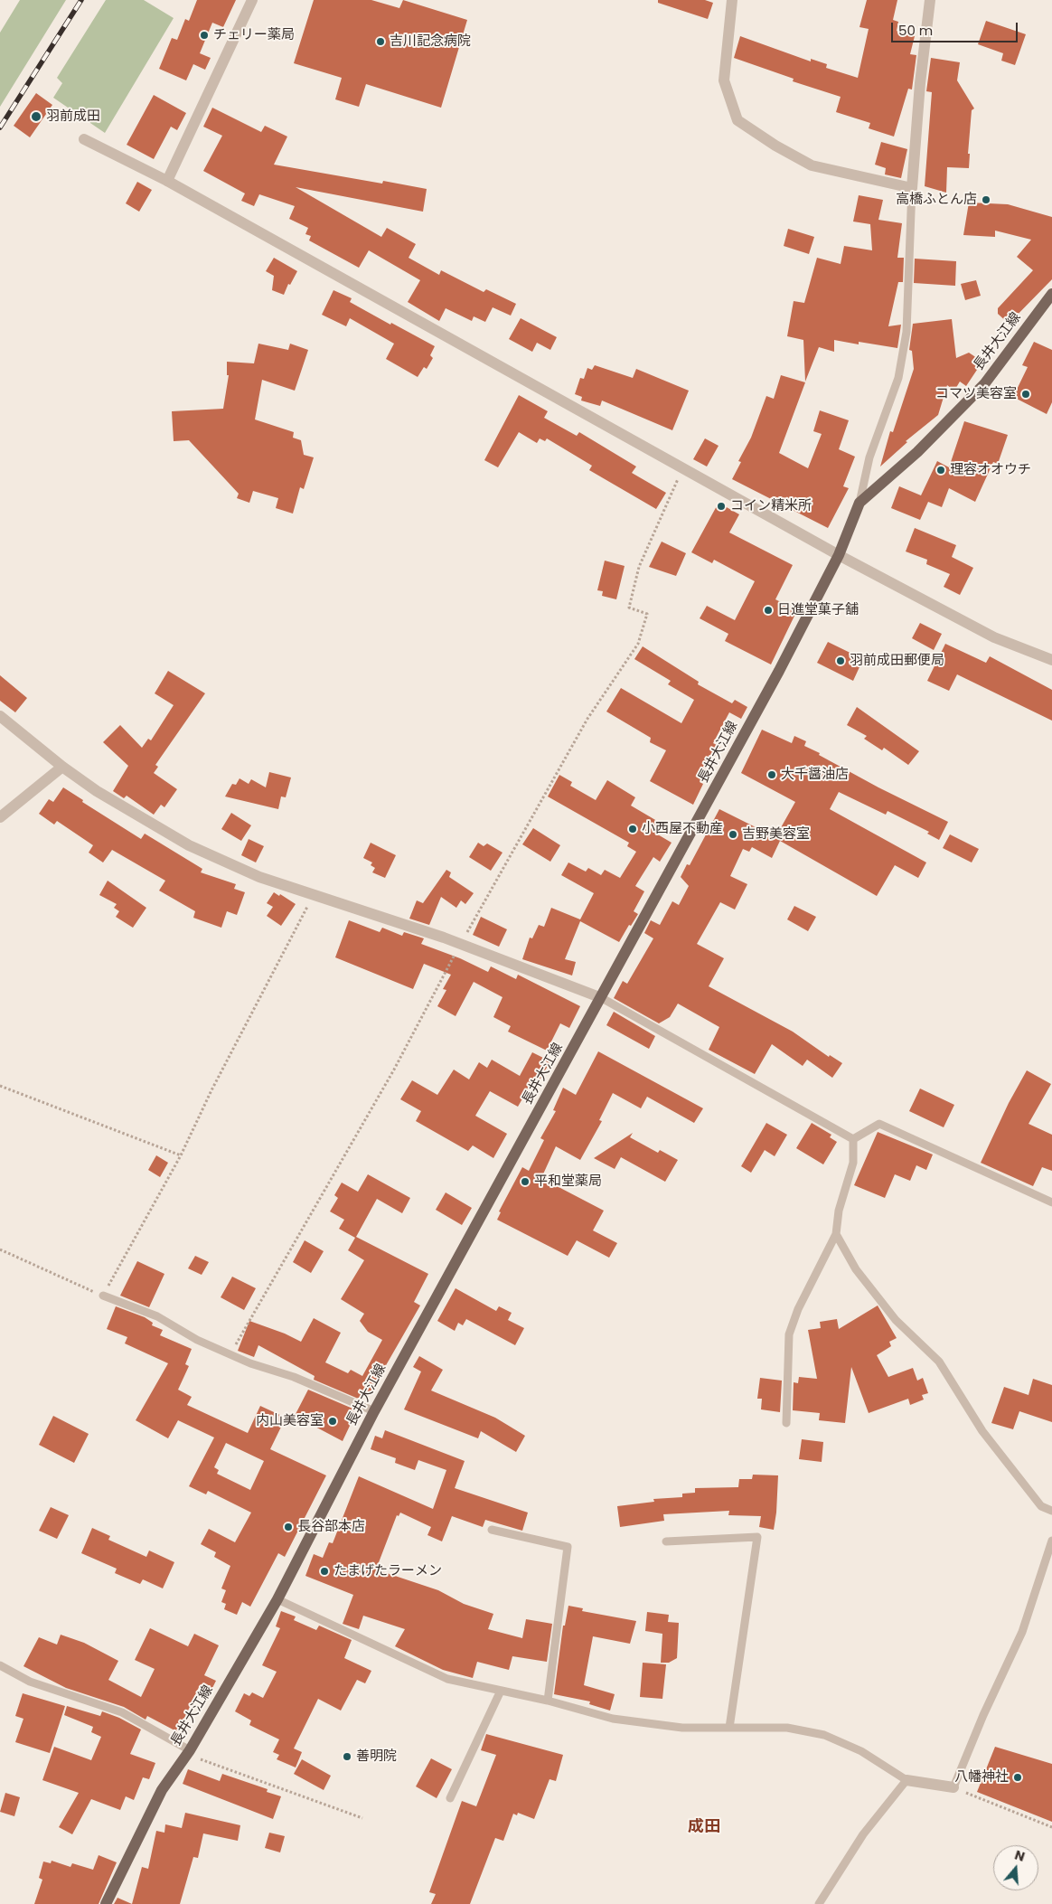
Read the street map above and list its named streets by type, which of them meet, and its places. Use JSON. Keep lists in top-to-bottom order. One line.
{"streets":{"main road":["長井大江線"]},"districts":["成田"],"places":["チェリー薬局","吉川記念病院","羽前成田","高橋ふとん店","コマツ美容室","理容オオウチ","コイン精米所","日進堂菓子舗","羽前成田郵便局","大千醤油店","小西屋不動産","吉野美容室","平和堂薬局","内山美容室","長谷部本店","たまげたラーメン","善明院","八幡神社"],"scale_bar":"50 m","north":"top"}
